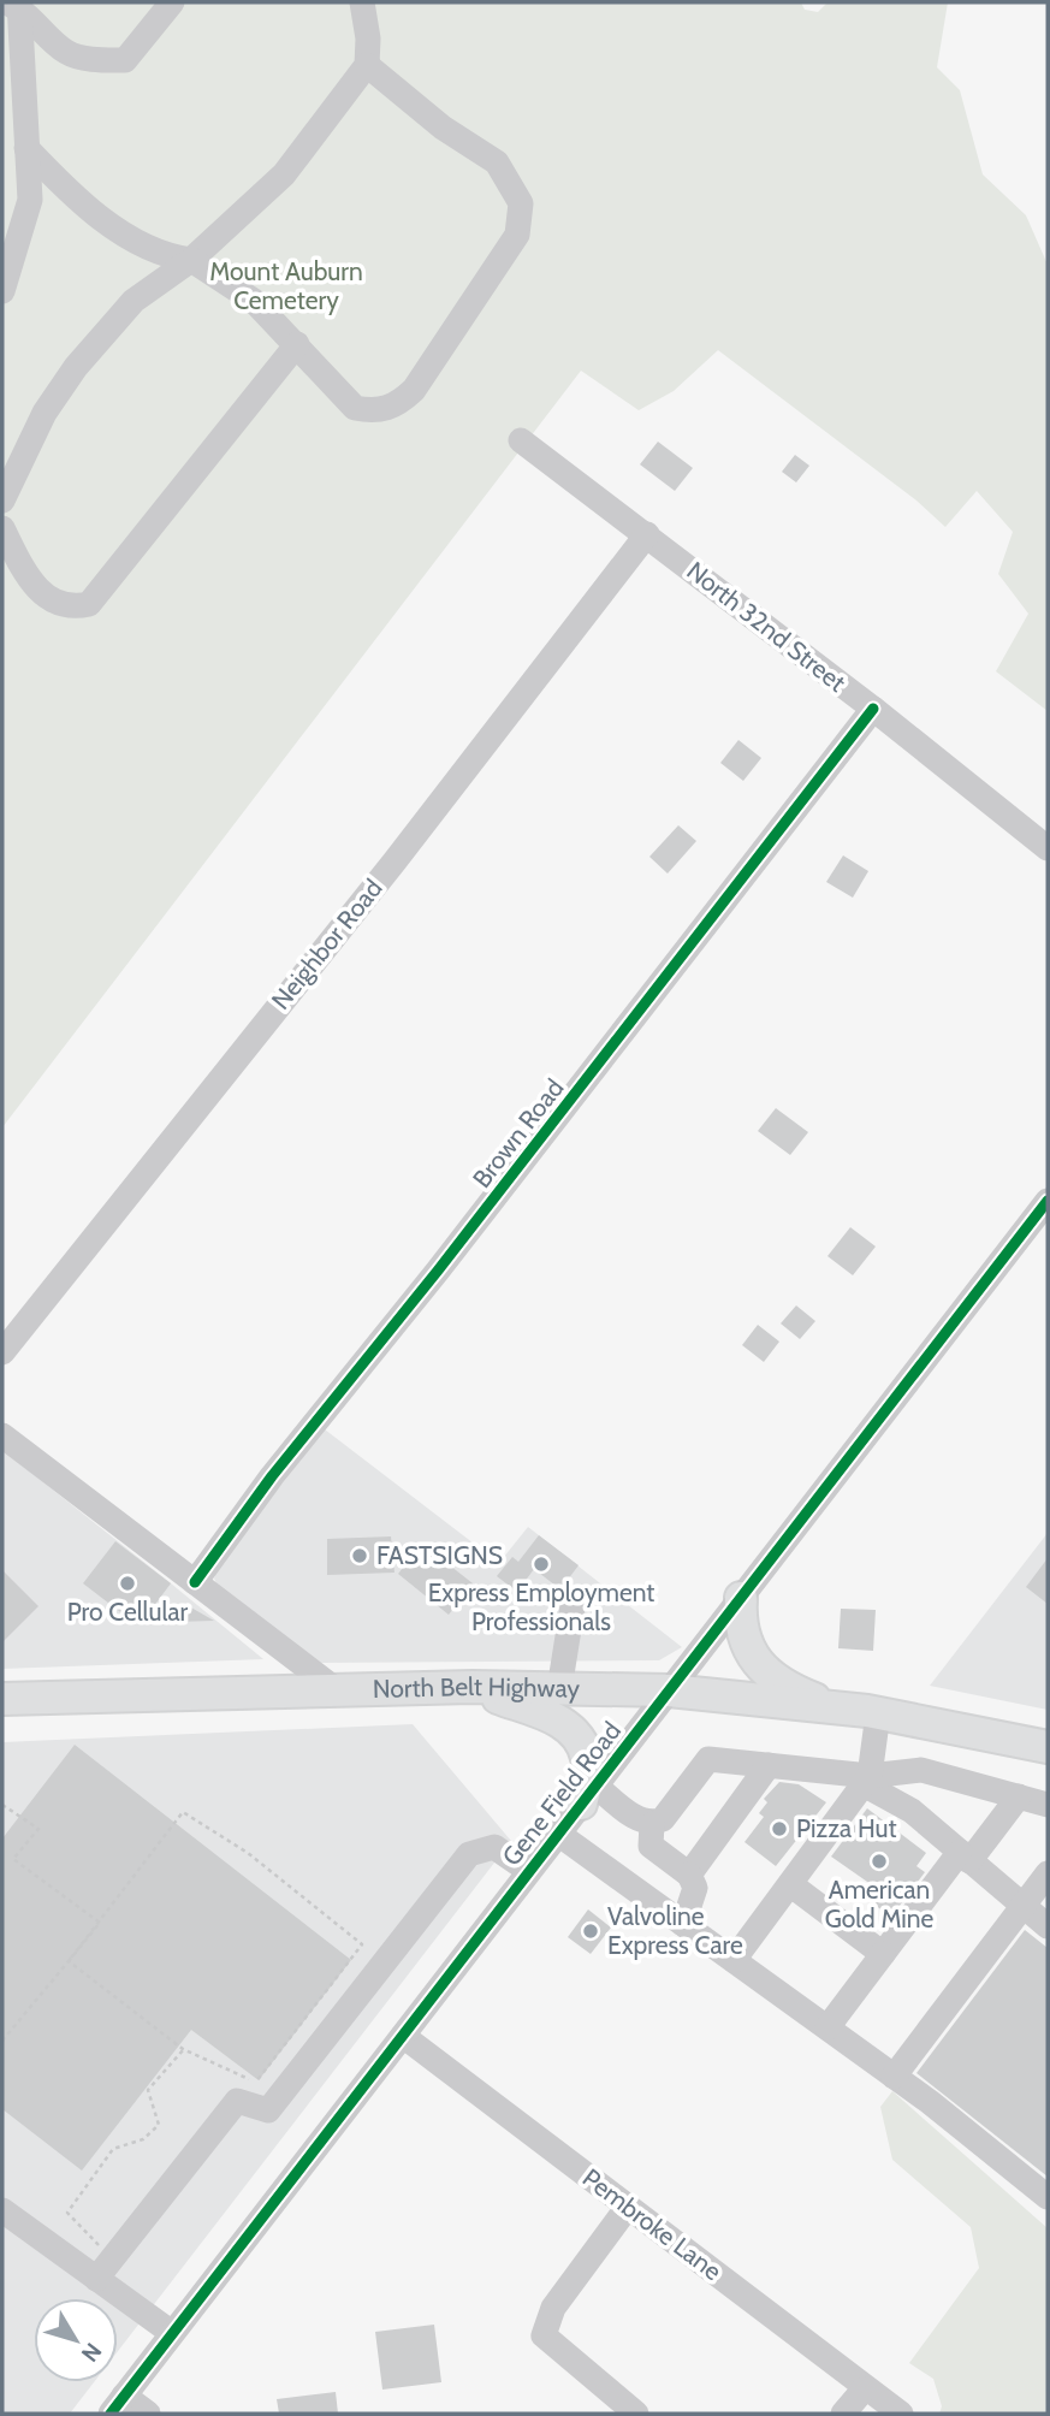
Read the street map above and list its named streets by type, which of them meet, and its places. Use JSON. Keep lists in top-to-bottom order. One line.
{"streets":{"main road":["North Belt Highway"],"street":["North 32nd Street","Neighbor Road","Brown Road","Gene Field Road","Pembroke Lane"]},"crossings":[["North 32nd Street","Neighbor Road"],["North 32nd Street","Brown Road"],["North Belt Highway","Gene Field Road"],["Gene Field Road","Pembroke Lane"]],"parks":["Mount Auburn Cemetery"],"places":["FASTSIGNS","Express Employment Professionals","Pro Cellular","Pizza Hut","American Gold Mine","Valvoline Express Care"],"north":"bottom right"}
